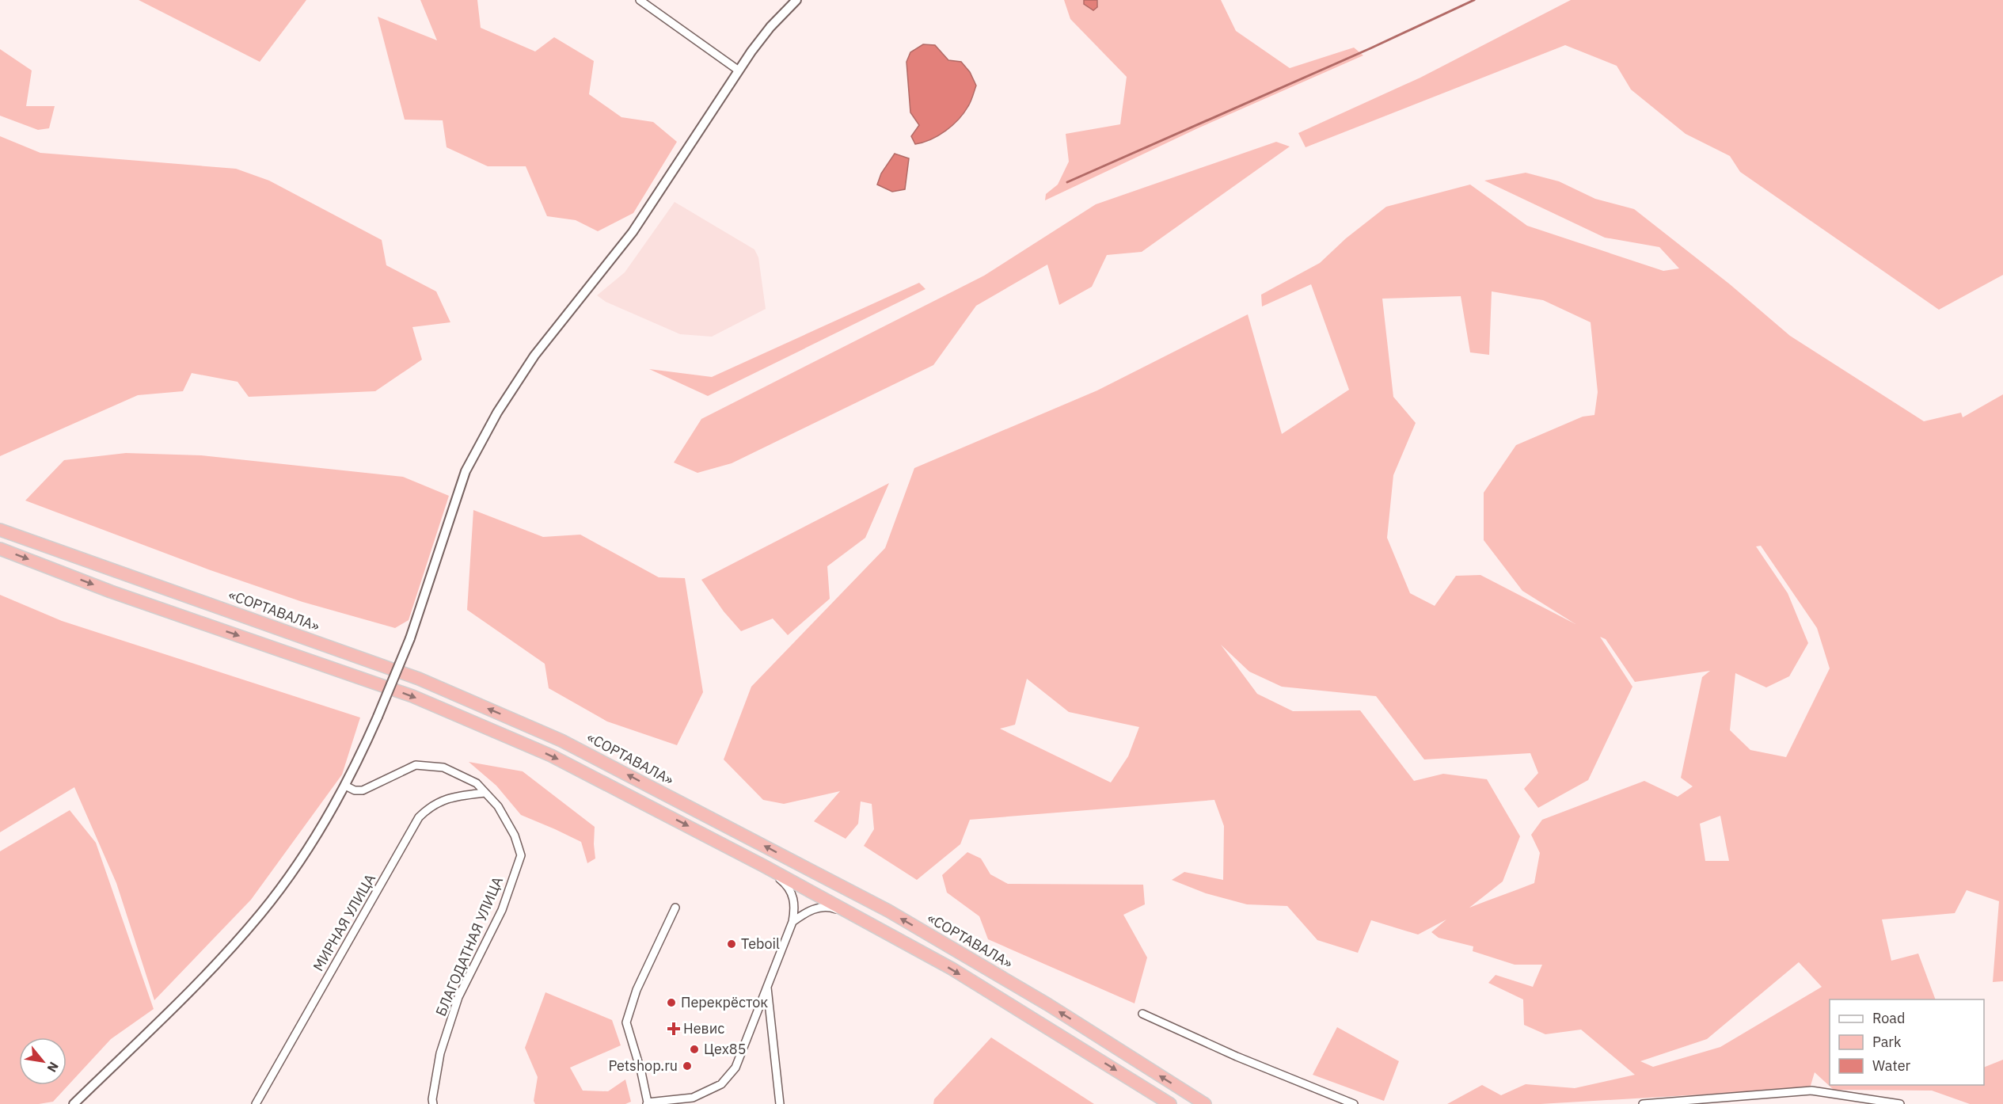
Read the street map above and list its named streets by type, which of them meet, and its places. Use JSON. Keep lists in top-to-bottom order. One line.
{"streets":{"highway":["«СОРТАВАЛА»"],"street":["МИРНАЯ УЛИЦА","БЛАГОДАТНАЯ УЛИЦА"]},"crossings":[["МИРНАЯ УЛИЦА","БЛАГОДАТНАЯ УЛИЦА"]],"places":{"other":["Teboil","Перекрёсток","Цех85","Petshop.ru"],"health":["Невис"]},"legend":["Road","Park","Water"],"north":"bottom right"}
